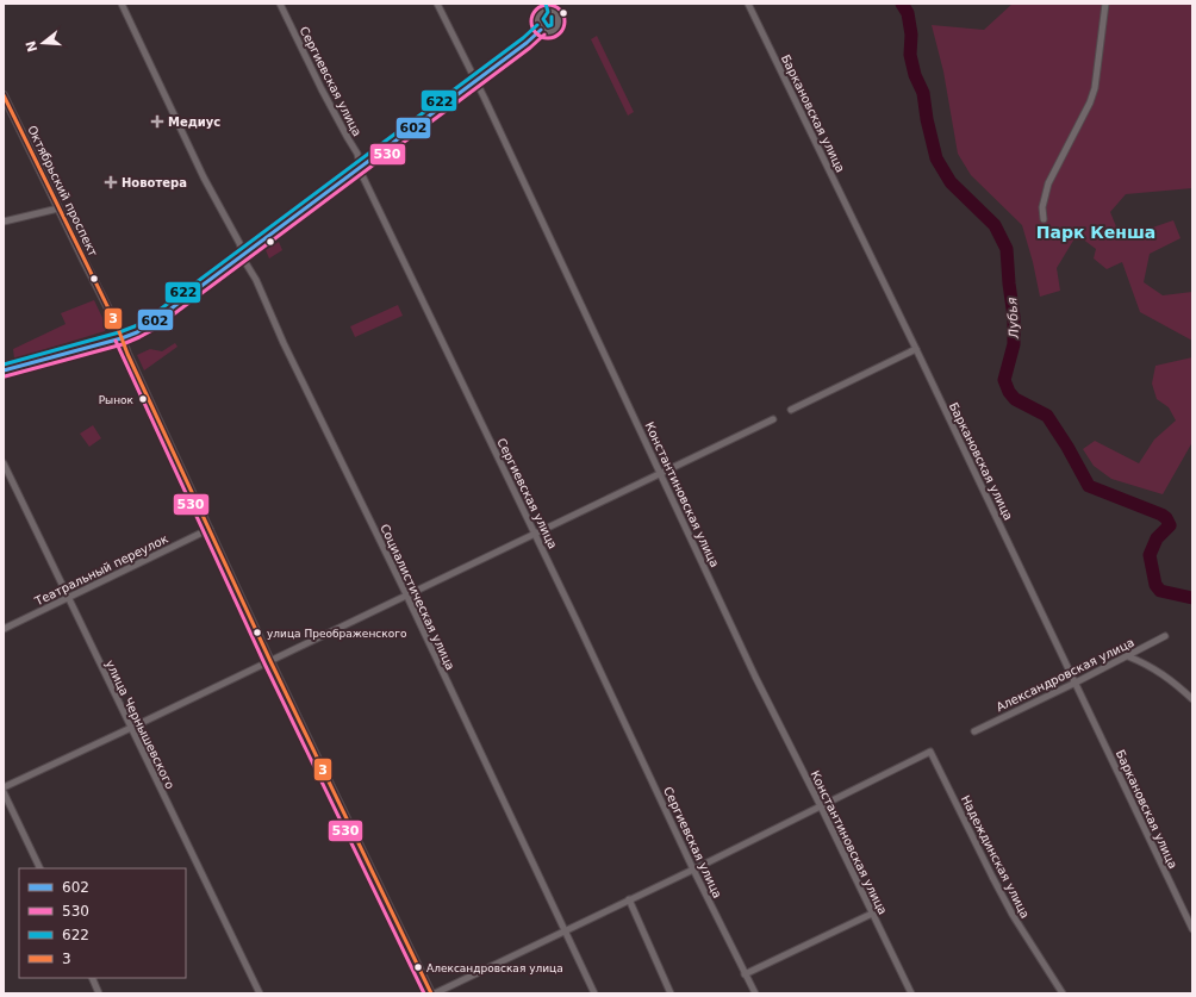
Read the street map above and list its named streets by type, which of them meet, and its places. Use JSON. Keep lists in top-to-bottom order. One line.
{"streets":{"street":["Сергиевская улица","Баркановская улица","Октябрьский проспект","Константиновская улица","Театральный переулок","Социалистическая улица","Александровская улица","улица Чернышевского","Надеждинская улица"]},"crossings":[["Баркановская улица","Александровская улица"],["Октябрьский проспект","Театральный переулок"],["Константиновская улица","Надеждинская улица"],["Театральный переулок","улица Чернышевского"]],"districts":["Парк Кенша"],"water":["Лубья"],"places":{"health":["Медиус","Новотера"],"other":["Рынок","улица Преображенского","Александровская улица"]},"lines":["transit line 622","transit line 530","transit line 602","transit line 3"],"legend":["602","530","622","3"],"north":"left"}
